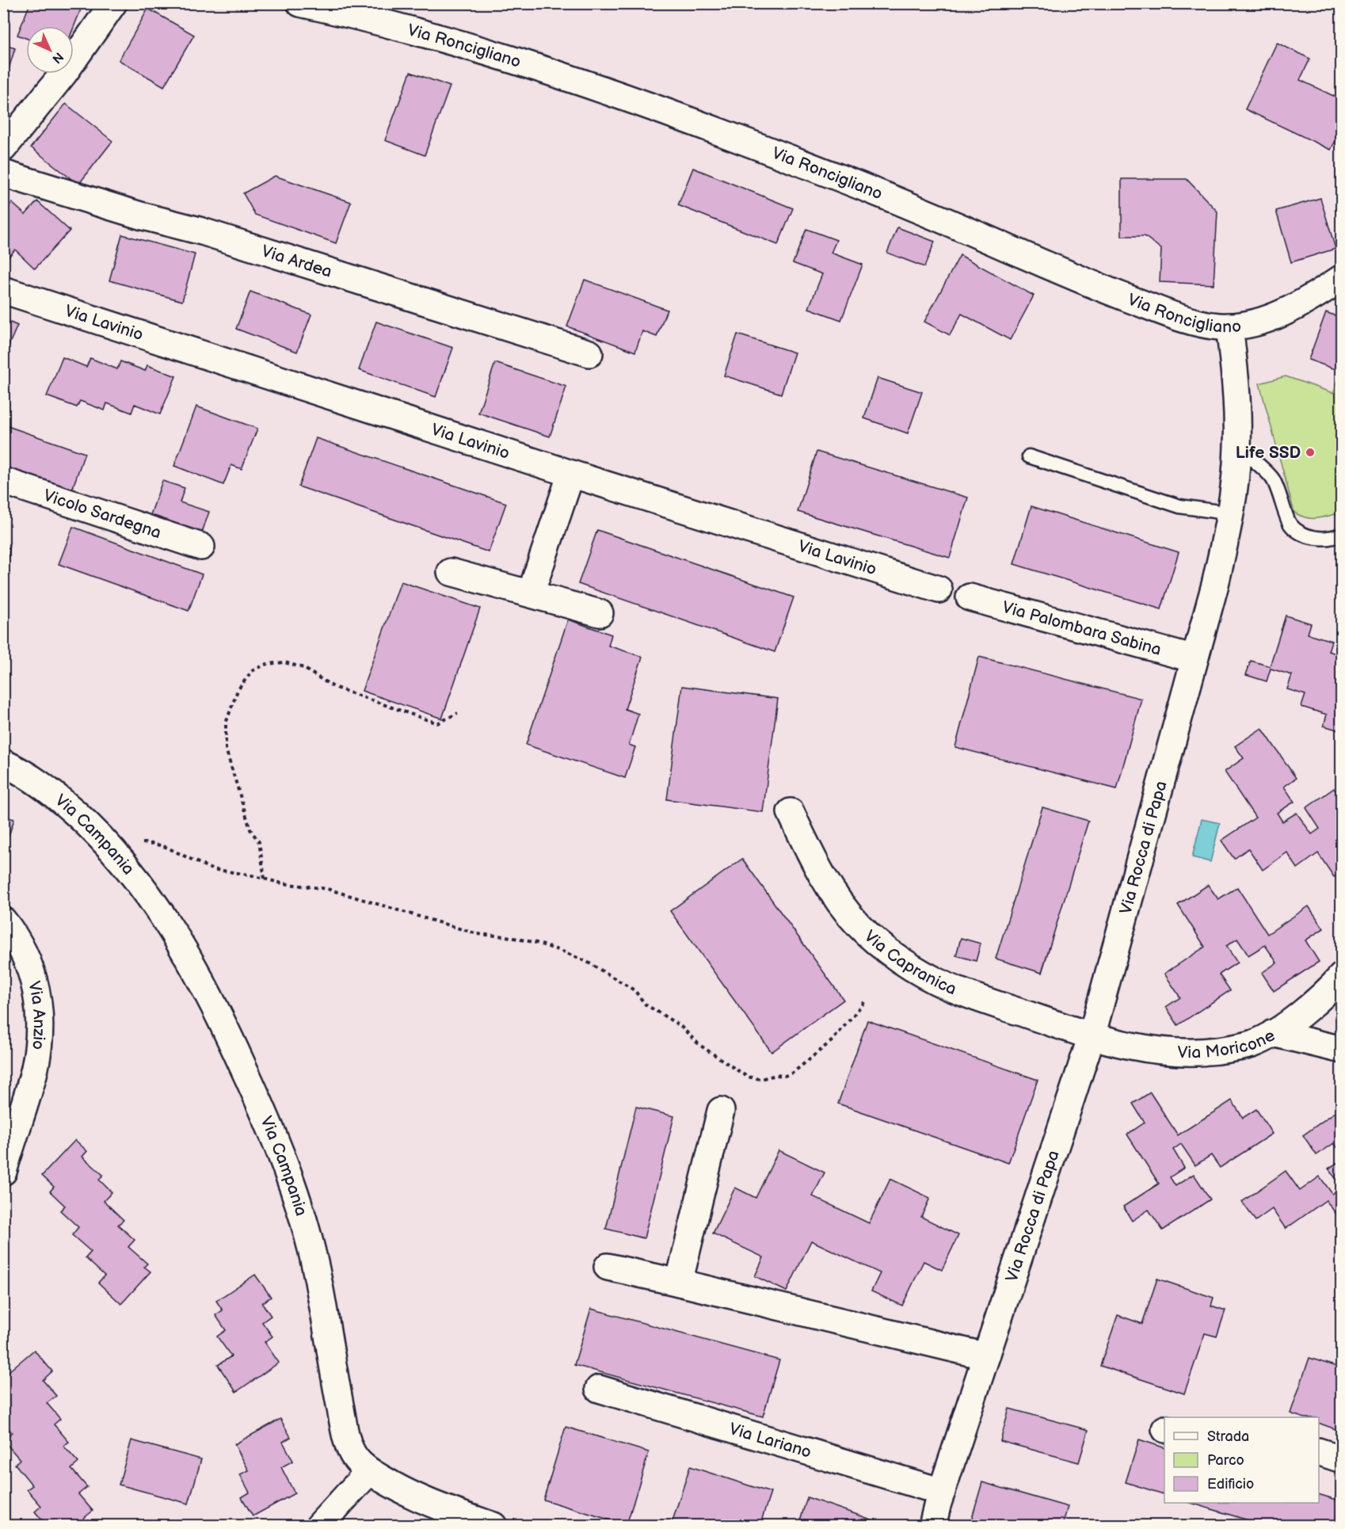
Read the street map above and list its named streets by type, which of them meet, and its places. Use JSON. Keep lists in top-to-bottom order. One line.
{"streets":{"street":["Via Roncigliano","Via Ardea","Via Lavinio","Vicolo Sardegna","Via Palombara Sabina","Via Campania","Via Rocca di Papa","Via Capranica","Via Anzio","Via Moricone","Via Lariano"]},"crossings":[["Via Roncigliano","Via Rocca di Papa"],["Via Palombara Sabina","Via Rocca di Papa"],["Via Rocca di Papa","Via Capranica"],["Via Rocca di Papa","Via Moricone"],["Via Rocca di Papa","Via Lariano"],["Via Capranica","Via Moricone"]],"places":["Life SSD"],"legend":["Strada","Parco","Edificio"],"north":"bottom right"}
